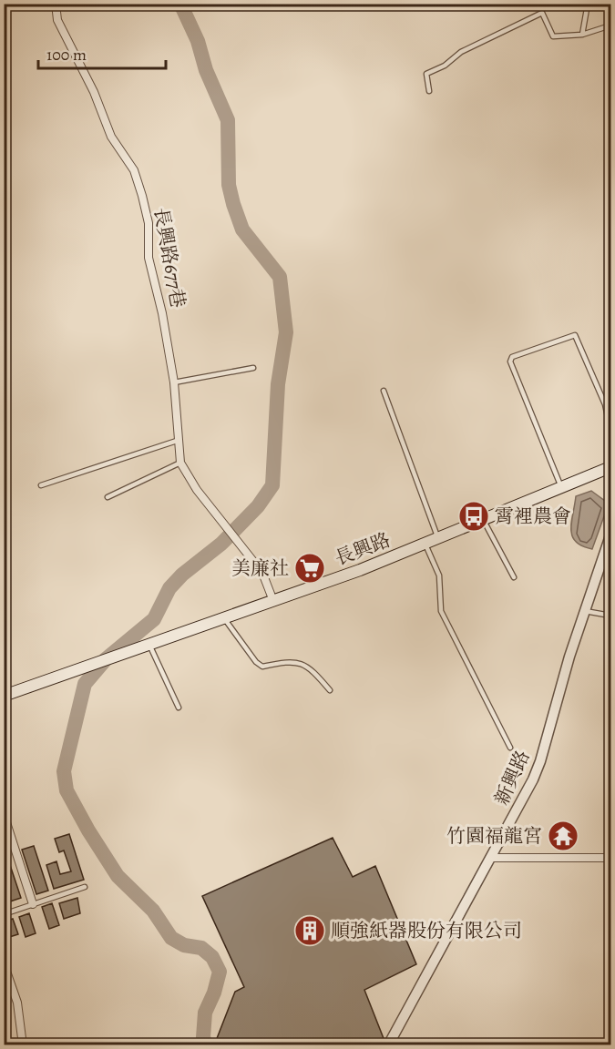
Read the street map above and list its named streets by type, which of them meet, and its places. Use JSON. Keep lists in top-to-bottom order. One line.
{"streets":{"main road":["長興路"],"street":["長興路677巷","新興路"]},"crossings":[["長興路677巷","長興路"]],"places":{"bus stop":["霄裡農會"],"supermarket":["美廉社"],"temple":["竹園福龍宮"],"building":["順強紙器股份有限公司"]},"scale_bar":"100 m"}
